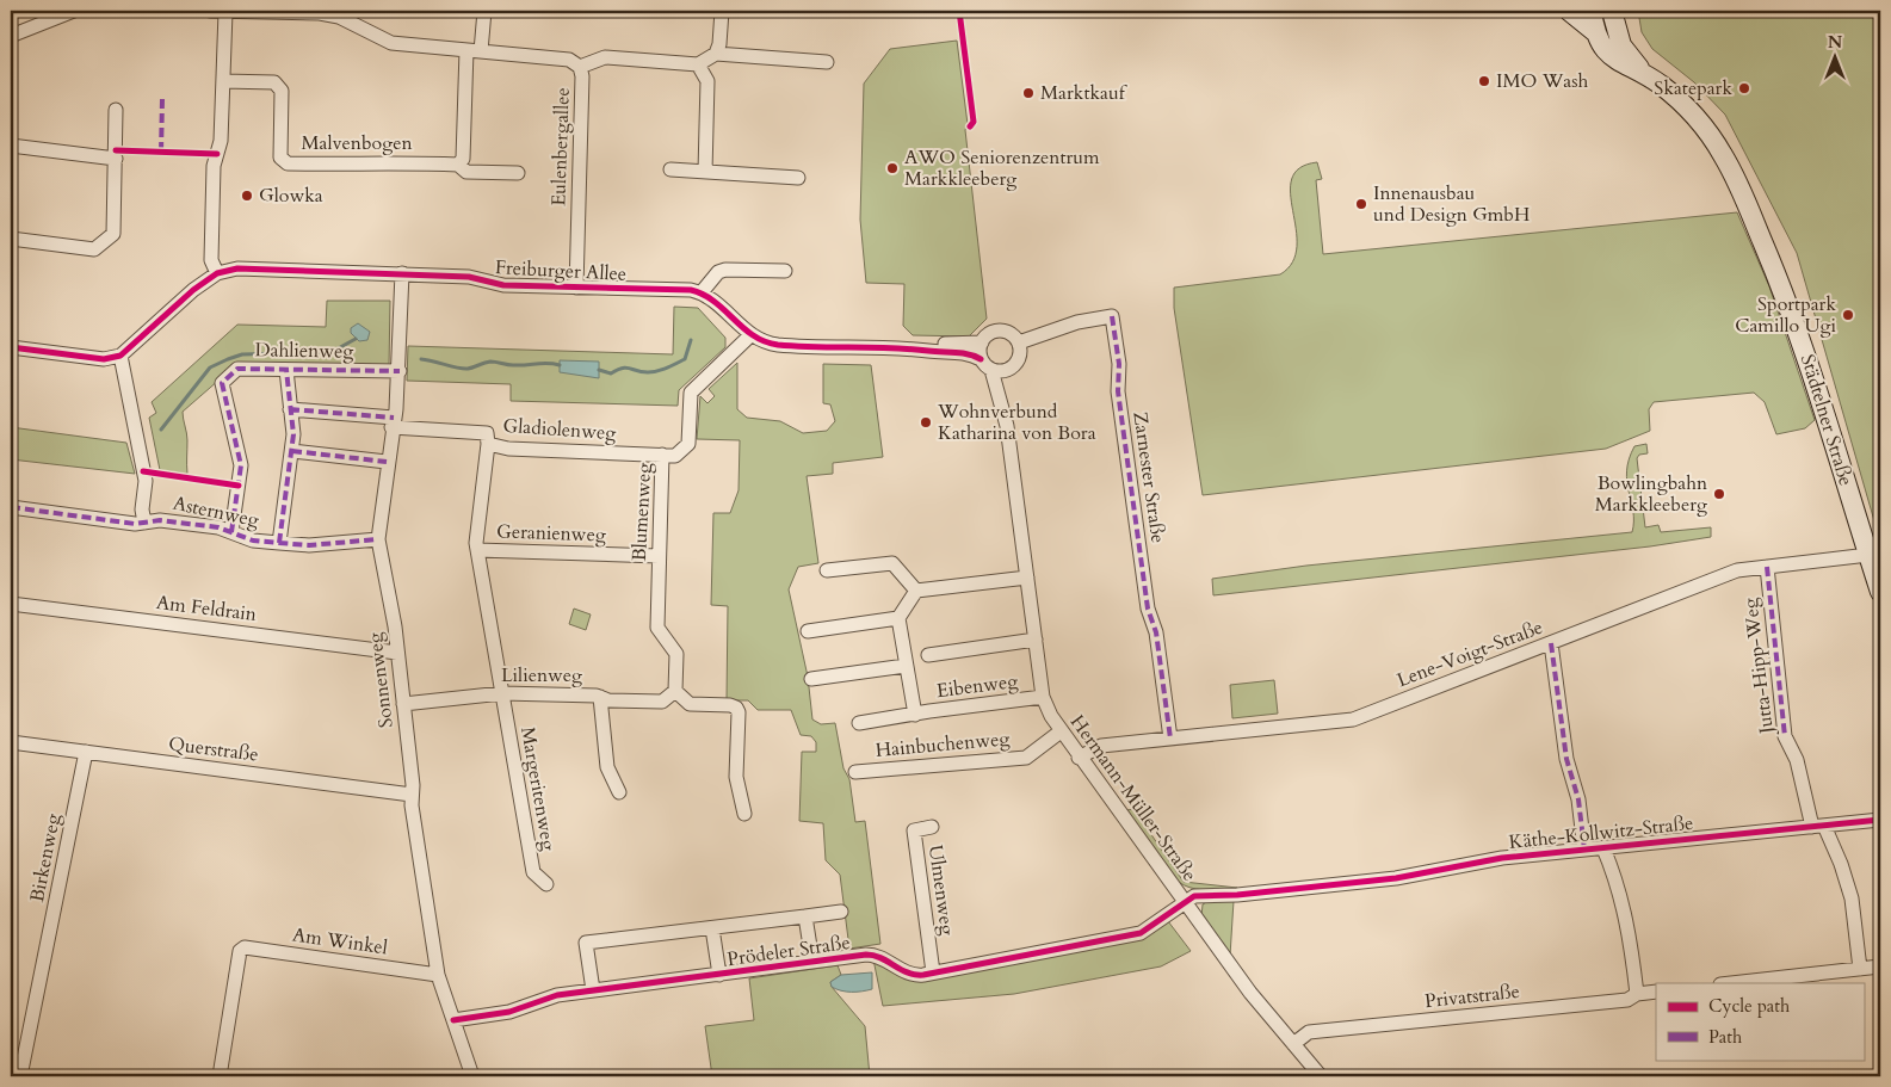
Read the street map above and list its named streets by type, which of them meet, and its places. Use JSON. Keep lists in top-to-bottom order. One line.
{"streets":{"street":["Malvenbogen","Eulenbergallee","Freiburger Allee","Dahlienweg","Städtelner Straße","Gladiolenweg","Zarnester Straße","Asternweg","Blumenweg","Geranienweg","Am Feldrain","Lene-Voigt-Straße","Jutta-Hipp-Weg","Lilienweg","Sonnenweg","Eibenweg","Hainbuchenweg","Querstraße","Margeritenweg","Hermann-Müller-Straße","Käthe-Kollwitz-Straße","Birkenweg","Ulmenweg","Am Winkel","Prödeler Straße","Privatstraße"]},"crossings":[["Eulenbergallee","Freiburger Allee"],["Freiburger Allee","Sonnenweg"],["Dahlienweg","Asternweg"],["Dahlienweg","Sonnenweg"],["Städtelner Straße","Lene-Voigt-Straße"],["Gladiolenweg","Blumenweg"],["Gladiolenweg","Sonnenweg"],["Gladiolenweg","Margeritenweg"],["Zarnester Straße","Lene-Voigt-Straße"],["Zarnester Straße","Hermann-Müller-Straße"],["Asternweg","Sonnenweg"],["Blumenweg","Geranienweg"],["Blumenweg","Lilienweg"],["Geranienweg","Margeritenweg"],["Am Feldrain","Sonnenweg"],["Lene-Voigt-Straße","Jutta-Hipp-Weg"],["Lene-Voigt-Straße","Hermann-Müller-Straße"],["Jutta-Hipp-Weg","Käthe-Kollwitz-Straße"],["Lilienweg","Sonnenweg"],["Lilienweg","Margeritenweg"],["Sonnenweg","Querstraße"],["Sonnenweg","Am Winkel"],["Sonnenweg","Prödeler Straße"],["Eibenweg","Hermann-Müller-Straße"],["Hainbuchenweg","Hermann-Müller-Straße"],["Querstraße","Birkenweg"],["Hermann-Müller-Straße","Käthe-Kollwitz-Straße"],["Hermann-Müller-Straße","Prödeler Straße"],["Hermann-Müller-Straße","Privatstraße"],["Käthe-Kollwitz-Straße","Prödeler Straße"],["Käthe-Kollwitz-Straße","Privatstraße"],["Ulmenweg","Prödeler Straße"]],"places":["IMO Wash","Skatepark","Marktkauf","AWO Seniorenzentrum Markkleeberg","Glowka","Innenausbau und Design GmbH","Sportpark Camillo Ugi","Wohnverbund Katharina von Bora","Bowlingbahn Markkleeberg"],"legend":["Cycle path","Path"],"north":"top"}
